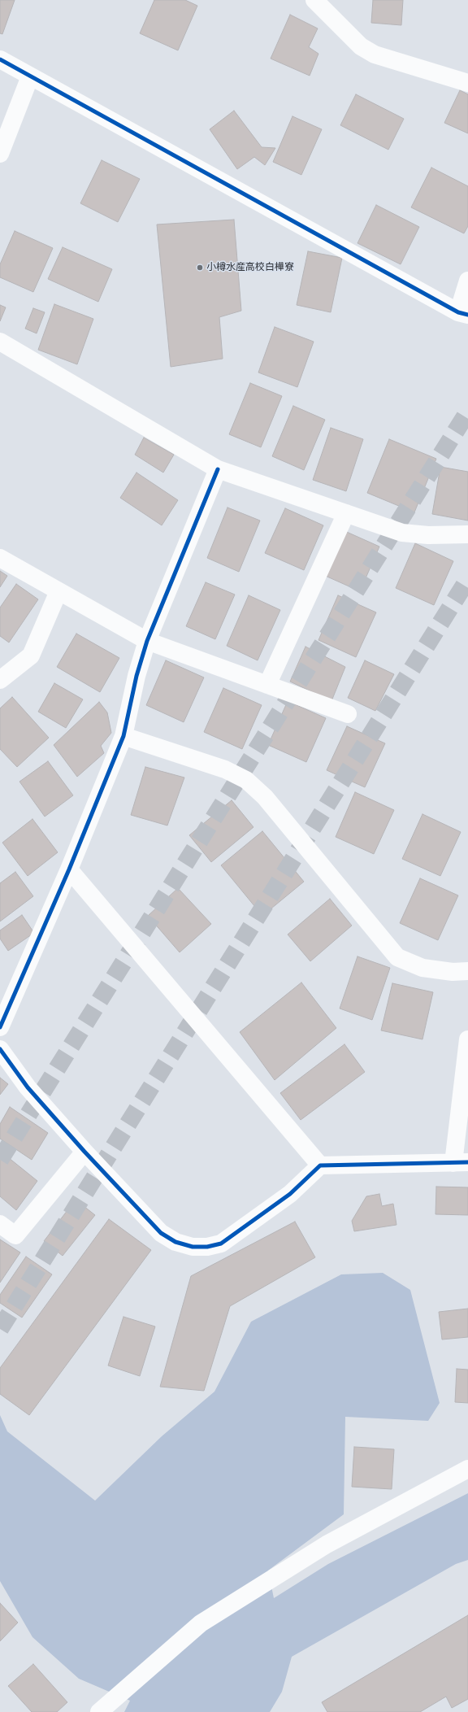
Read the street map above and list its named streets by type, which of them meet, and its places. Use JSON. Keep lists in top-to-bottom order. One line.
{"places":["小樽水産高校白樺寮"]}
